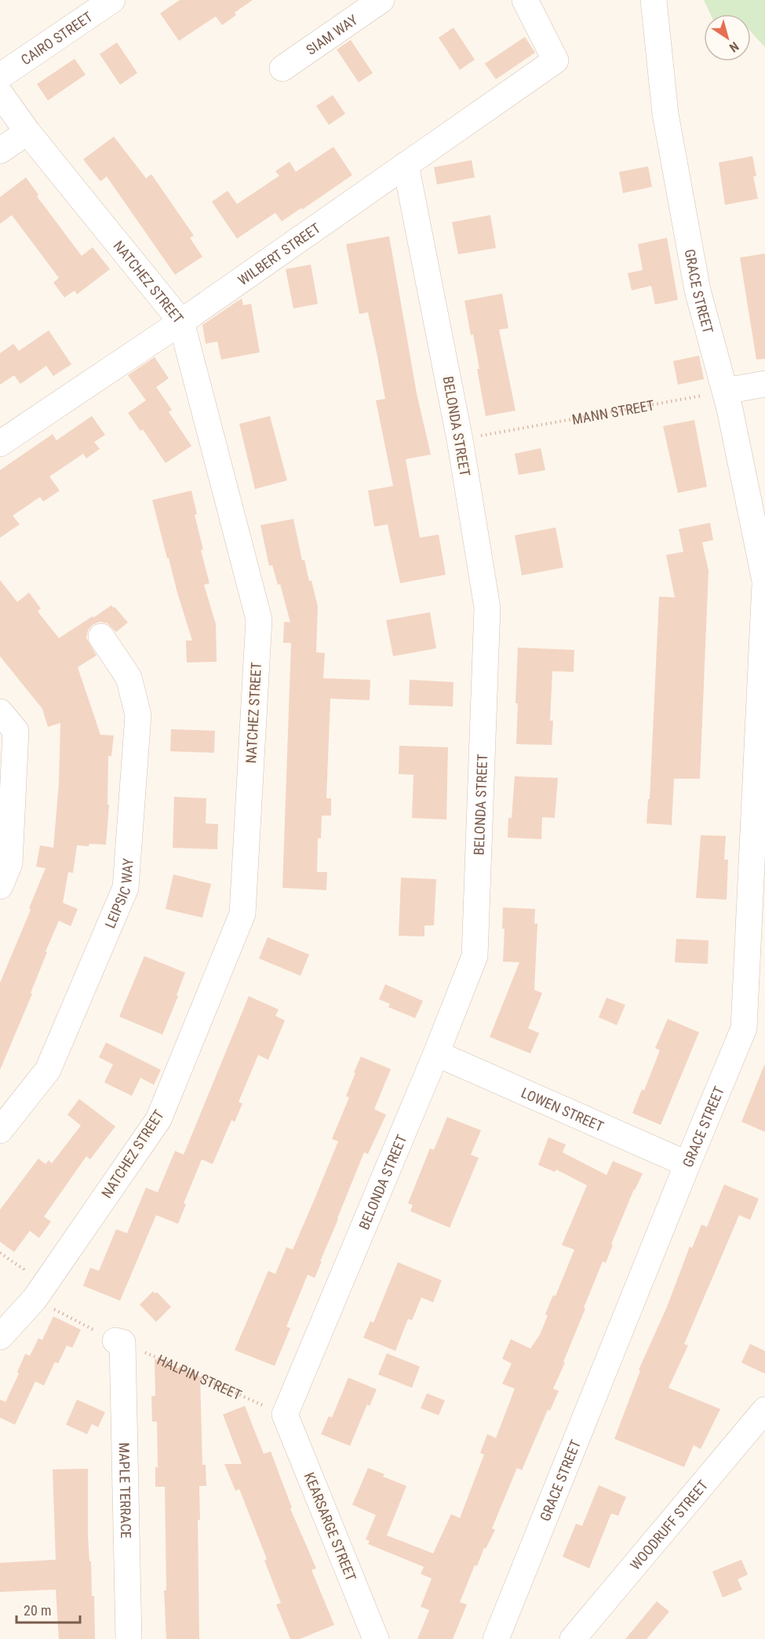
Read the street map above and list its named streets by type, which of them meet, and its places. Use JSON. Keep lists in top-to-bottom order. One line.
{"streets":{"street":["SIAM WAY","CAIRO STREET","WILBERT STREET","NATCHEZ STREET","GRACE STREET","BELONDA STREET","LEIPSIC WAY","LOWEN STREET","MAPLE TERRACE","WOODRUFF STREET","KEARSARGE STREET"],"path":["MANN STREET","HALPIN STREET"]},"crossings":[["WILBERT STREET","NATCHEZ STREET"],["WILBERT STREET","BELONDA STREET"],["NATCHEZ STREET","HALPIN STREET"],["GRACE STREET","MANN STREET"],["GRACE STREET","LOWEN STREET"],["MANN STREET","BELONDA STREET"],["BELONDA STREET","LOWEN STREET"],["BELONDA STREET","HALPIN STREET"],["BELONDA STREET","KEARSARGE STREET"],["HALPIN STREET","MAPLE TERRACE"],["HALPIN STREET","KEARSARGE STREET"]],"scale_bar":"20 m","north":"bottom right"}
